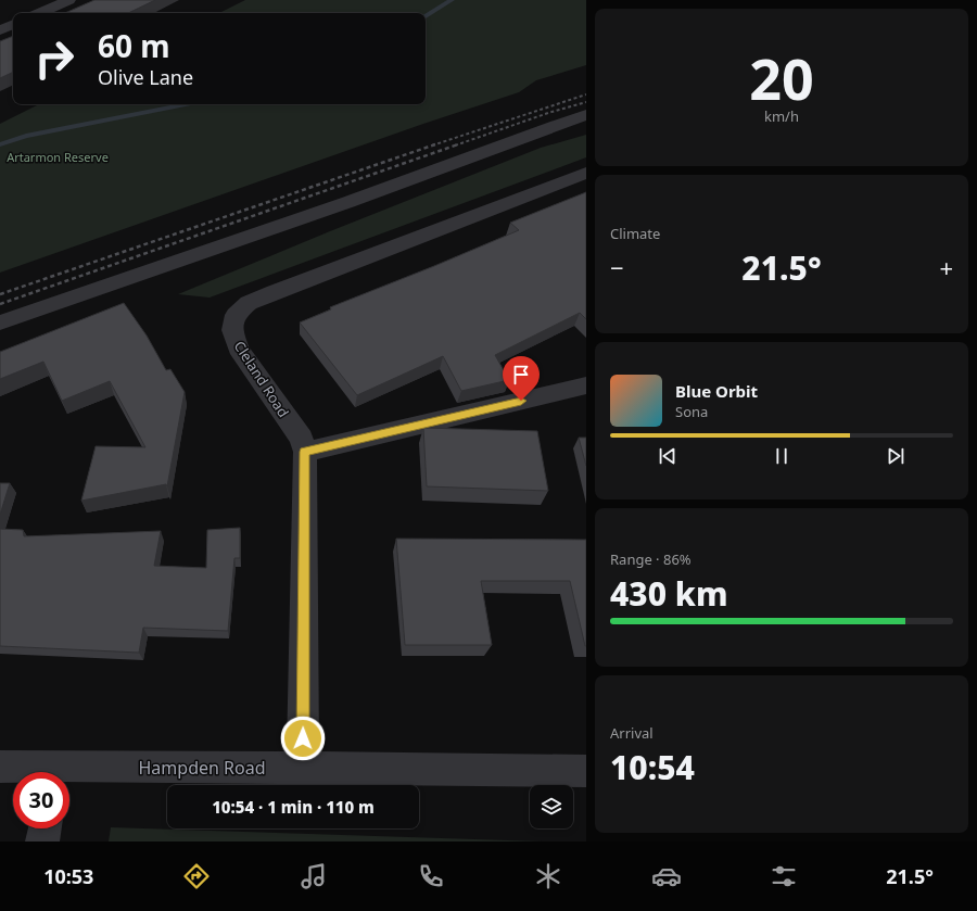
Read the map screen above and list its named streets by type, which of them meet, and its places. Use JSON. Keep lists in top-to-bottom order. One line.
{"streets":{"street":["Cleland Road","Hampden Road"]},"crossings":[["Cleland Road","Hampden Road"]],"parks":["Artarmon Reserve"],"page":{"tile":[["20","km/h"],"Climate",["Range · 86%","430 km"],["Arrival","10:54"]],"turn":["60 m","Olive Lane"],"heat":["−","21.5°","+"],"song":["Blue Orbit","Sona"],"limit":"30","trip":"10:54 · 1 min · 110 m","tabs":["10:53","21.5°"]}}
